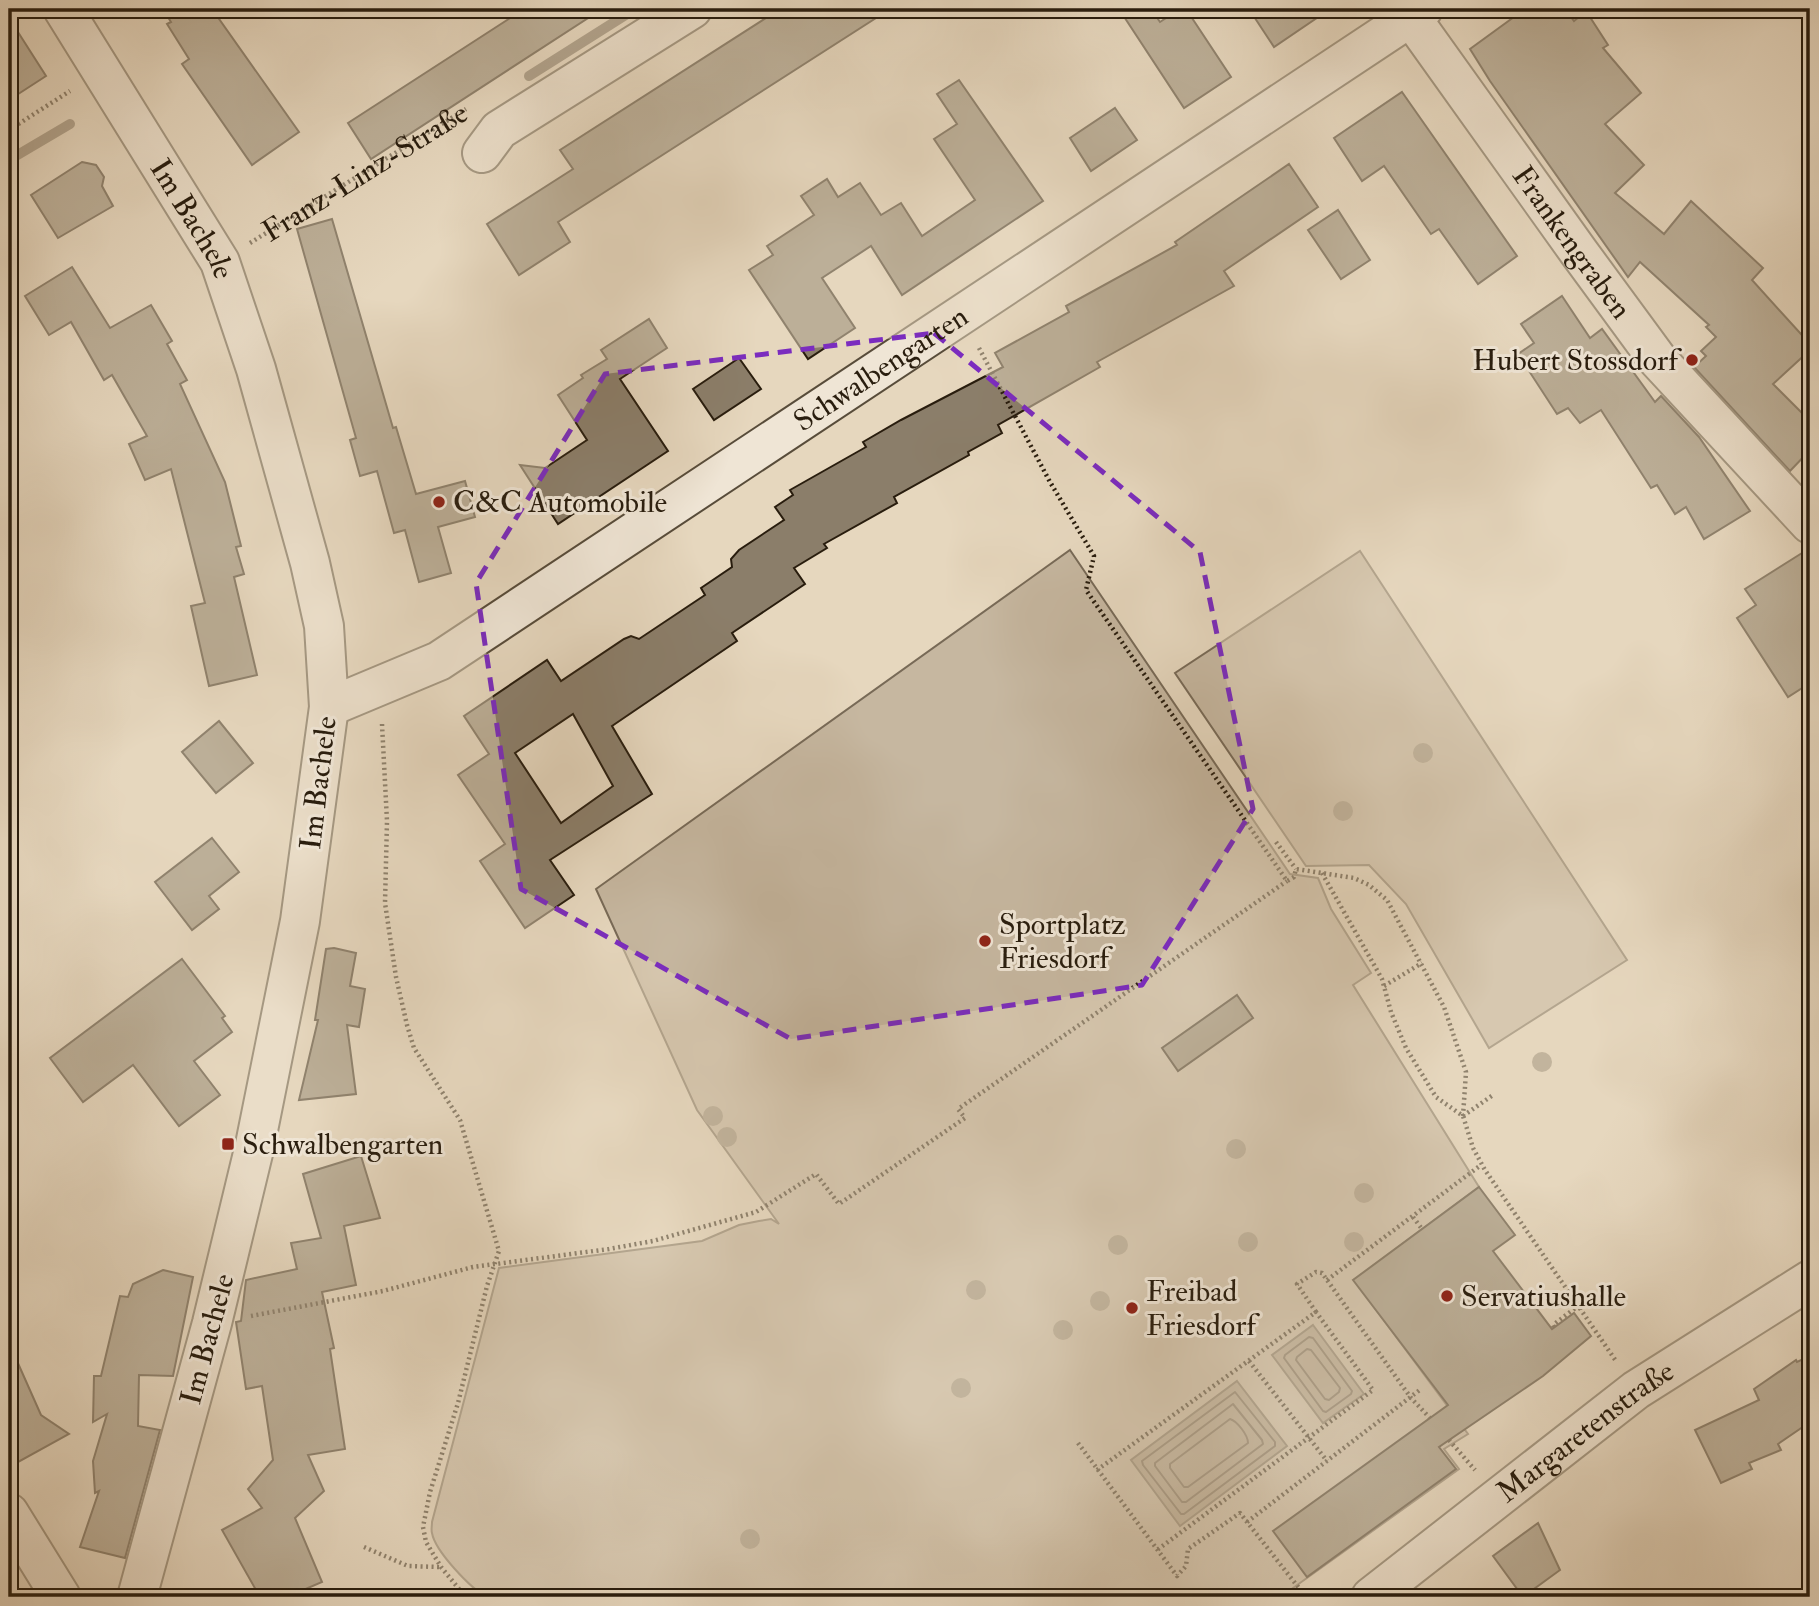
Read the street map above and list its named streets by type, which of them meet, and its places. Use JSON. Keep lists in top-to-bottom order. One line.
{"streets":{"street":["Franz-Linz-Straße","Im Bachele","Frankengraben","Schwalbengarten","Margaretenstraße"]},"crossings":[["Franz-Linz-Straße","Im Bachele"],["Im Bachele","Schwalbengarten"],["Frankengraben","Schwalbengarten"]],"places":{"other":["Hubert Stossdorf","C&C Automobile","Sportplatz Friesdorf","Servatiushalle","Freibad Friesdorf"],"transit":["Schwalbengarten"]}}
